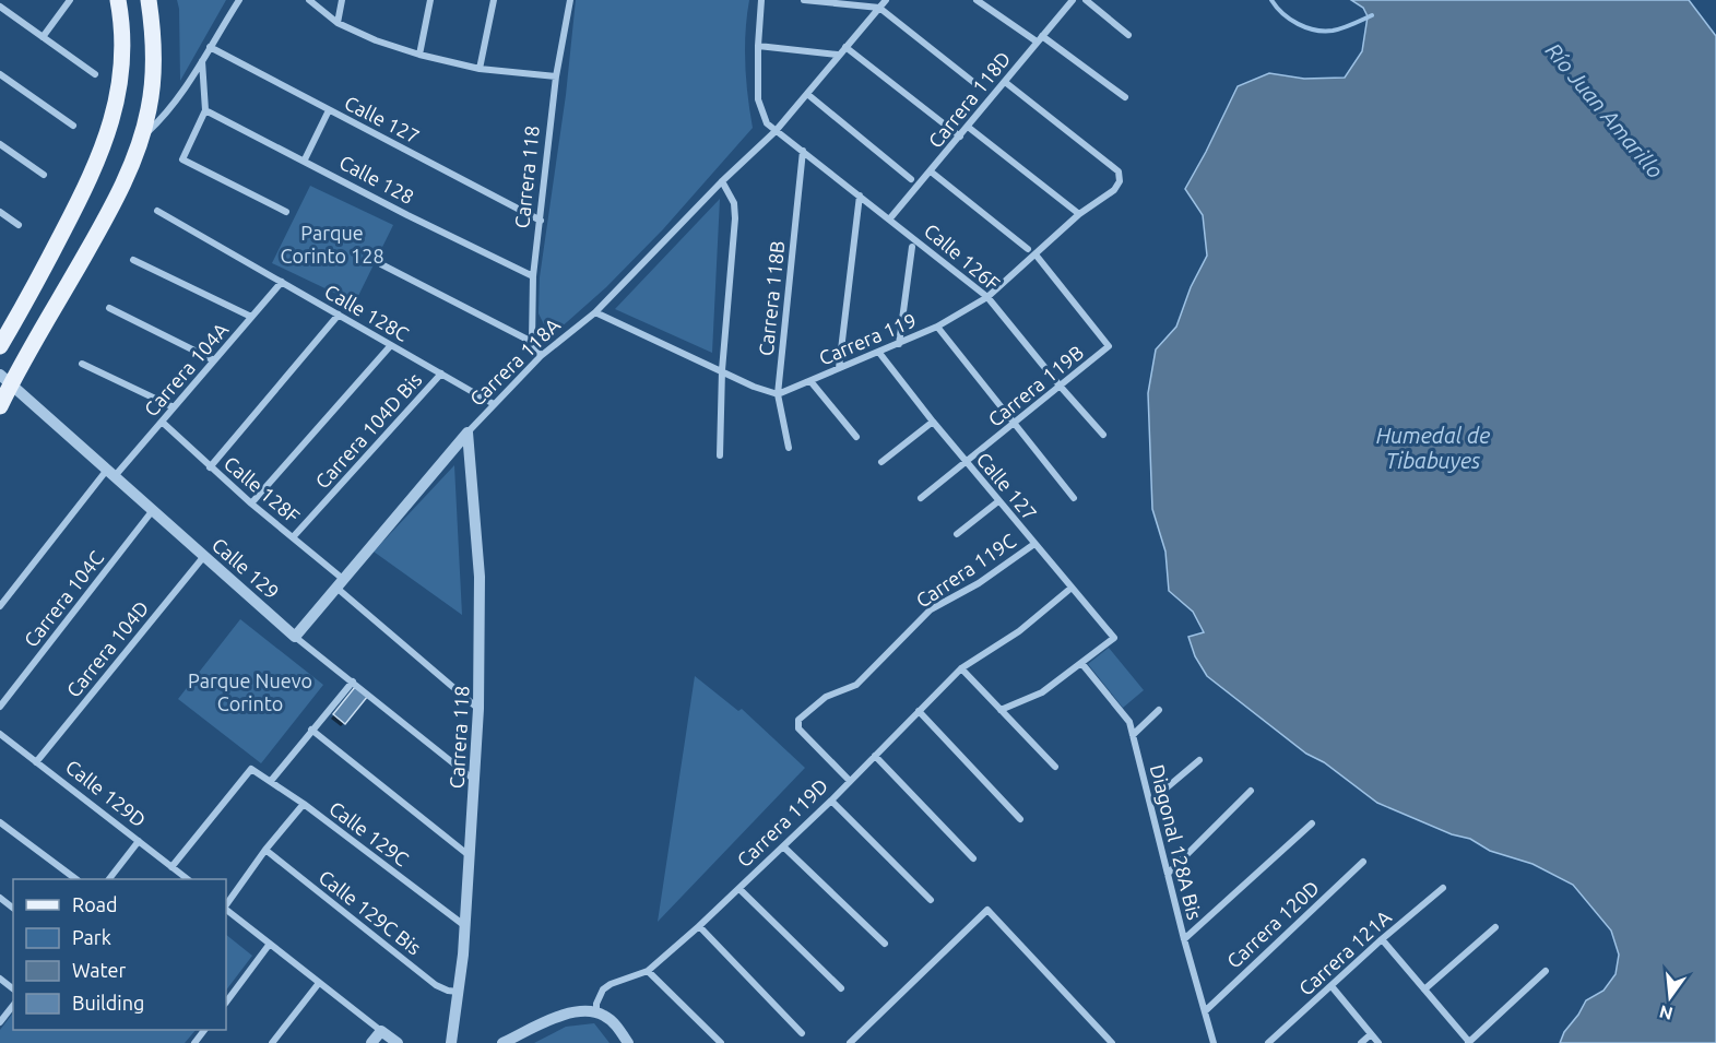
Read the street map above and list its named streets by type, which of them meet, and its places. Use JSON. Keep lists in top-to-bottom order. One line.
{"streets":{"street":["Carrera 118D","Calle 127","Carrera 118","Calle 128","Calle 126F","Carrera 118B","Calle 128C","Carrera 119","Carrera 118A","Carrera 104A","Carrera 119B","Carrera 104D Bis","Calle 128F","Calle 129","Carrera 119C","Carrera 104C","Carrera 104D","Calle 129D","Carrera 119D","Calle 129C","Diagonal 128A Bis","Calle 129C Bis","Carrera 120D","Carrera 121A"]},"crossings":[["Carrera 118D","Calle 126F"],["Carrera 118D","Carrera 119"],["Calle 127","Carrera 118"],["Calle 127","Carrera 119"],["Calle 127","Carrera 119B"],["Calle 127","Carrera 119C"],["Calle 127","Carrera 119D"],["Calle 127","Diagonal 128A Bis"],["Carrera 118","Calle 128"],["Carrera 118","Carrera 118A"],["Carrera 118","Calle 128F"],["Carrera 118","Calle 129"],["Carrera 118","Calle 129C"],["Carrera 118","Calle 129C Bis"],["Calle 126F","Carrera 118B"],["Calle 126F","Carrera 119"],["Calle 126F","Carrera 118A"],["Calle 126F","Carrera 119B"],["Carrera 118B","Carrera 119"],["Calle 128C","Carrera 118A"],["Calle 128C","Carrera 104A"],["Calle 128C","Carrera 104D Bis"],["Carrera 119","Carrera 119B"],["Carrera 118A","Calle 128F"],["Carrera 118A","Calle 129"],["Carrera 104A","Calle 128F"],["Carrera 104A","Calle 129"],["Carrera 104D Bis","Calle 128F"],["Calle 129","Carrera 104C"],["Calle 129","Carrera 104D"],["Carrera 119C","Carrera 119D"],["Carrera 104D","Calle 129D"],["Calle 129D","Calle 129C"],["Diagonal 128A Bis","Carrera 120D"]],"water":["Río Juan Amarillo","Humedal de Tibabuyes"],"parks":["Parque Corinto 128","Parque Nuevo Corinto"],"legend":["Road","Park","Water","Building"],"north":"bottom"}
